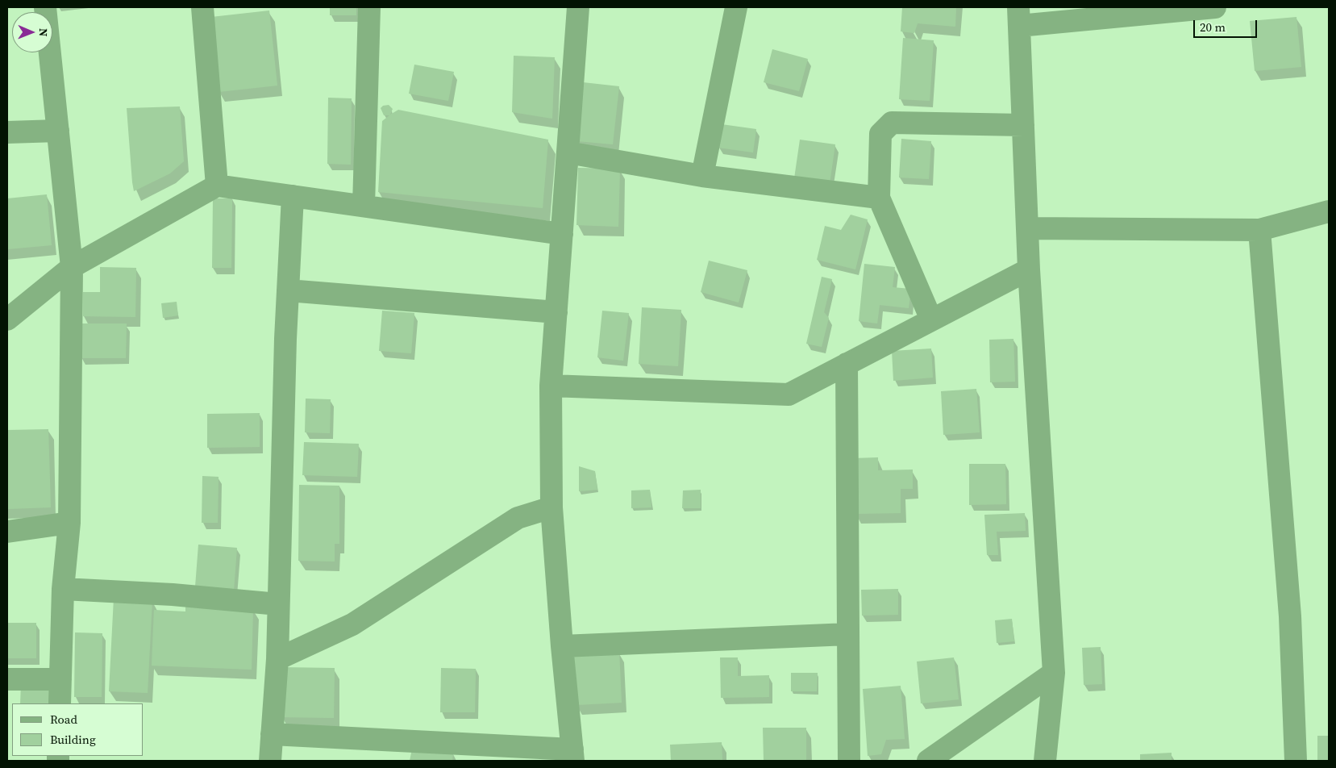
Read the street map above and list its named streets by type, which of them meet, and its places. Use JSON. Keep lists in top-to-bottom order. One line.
{"legend":["Road","Building"],"scale_bar":"20 m","north":"right"}
